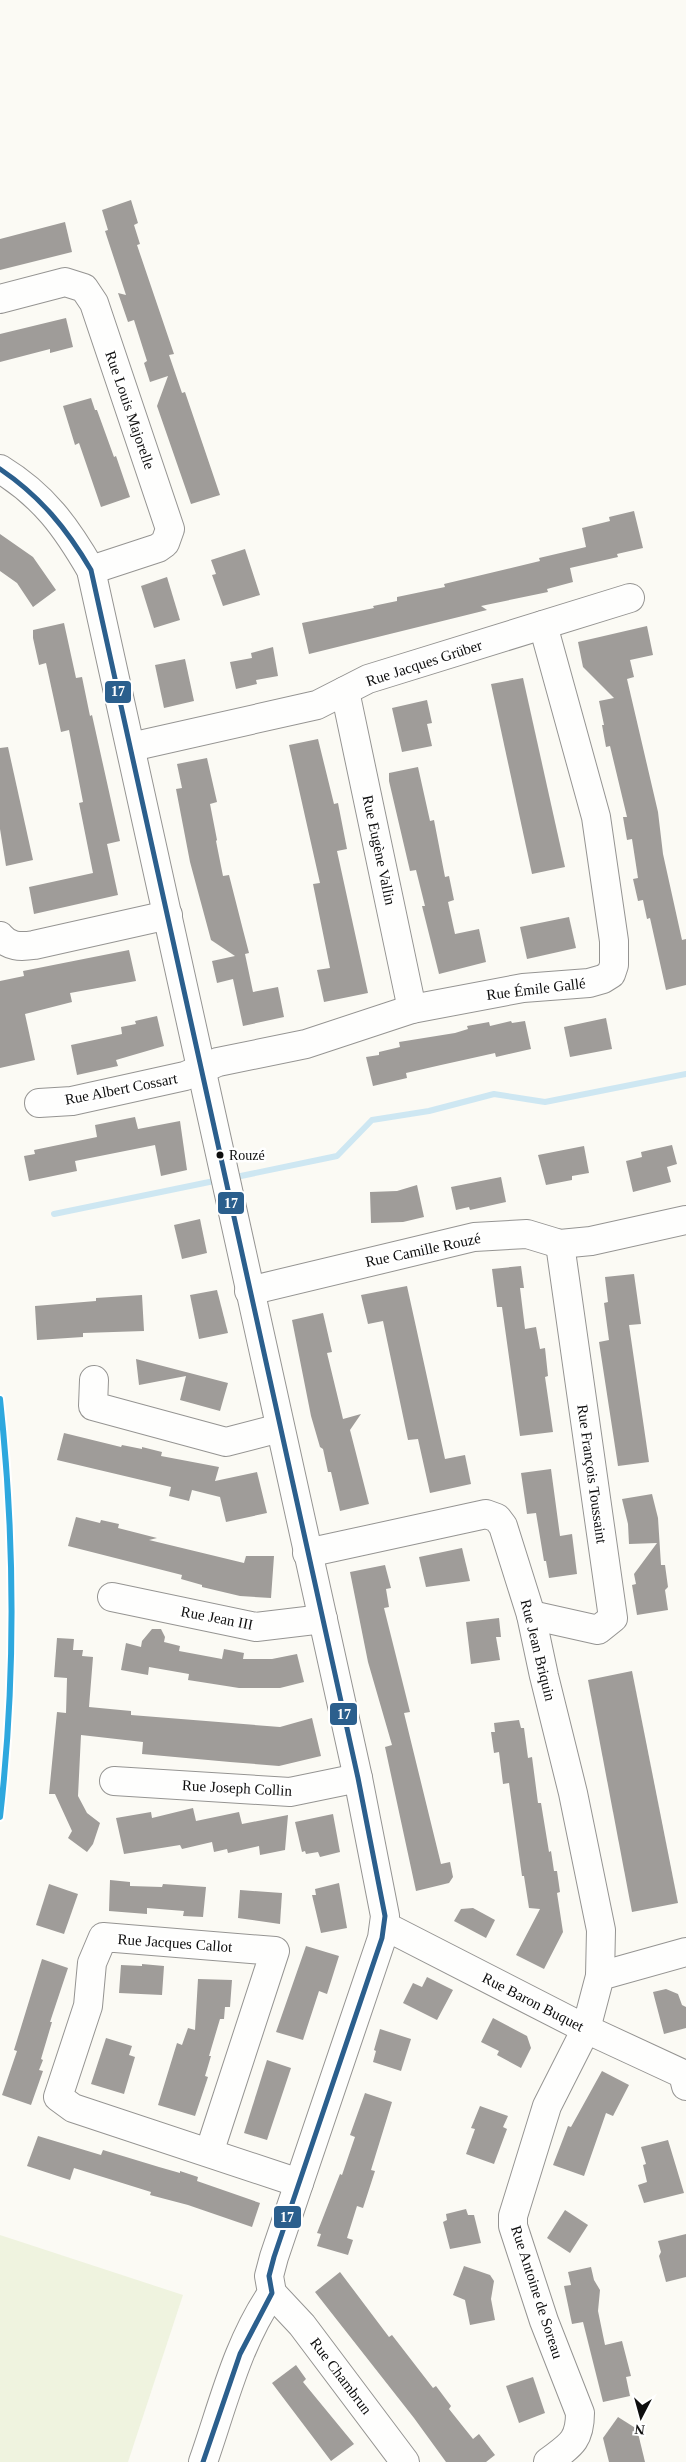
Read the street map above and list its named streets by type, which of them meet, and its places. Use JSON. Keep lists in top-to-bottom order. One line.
{"streets":{"street":["Rue Louis Majorelle","Rue Jacques Grüber","Rue Eugène Vallin","Rue Émile Gallé","Rue Albert Cossart","Rue Camille Rouzé","Rue François Toussaint","Rue Jean III","Rue Jean Briquin","Rue Joseph Collin","Rue Jacques Callot","Rue Baron Buquet","Rue Antoine de Soreau","Rue Chambrun"]},"crossings":[["Rue Jacques Grüber","Rue Eugène Vallin"],["Rue Jacques Grüber","Rue Émile Gallé"],["Rue Eugène Vallin","Rue Émile Gallé"],["Rue Émile Gallé","Rue Albert Cossart"],["Rue Camille Rouzé","Rue François Toussaint"],["Rue François Toussaint","Rue Jean Briquin"],["Rue Jean Briquin","Rue Baron Buquet"],["Rue Jean Briquin","Rue Antoine de Soreau"],["Rue Baron Buquet","Rue Antoine de Soreau"]],"places":["Rouzé"],"lines":["transit line 17"],"north":"bottom"}
